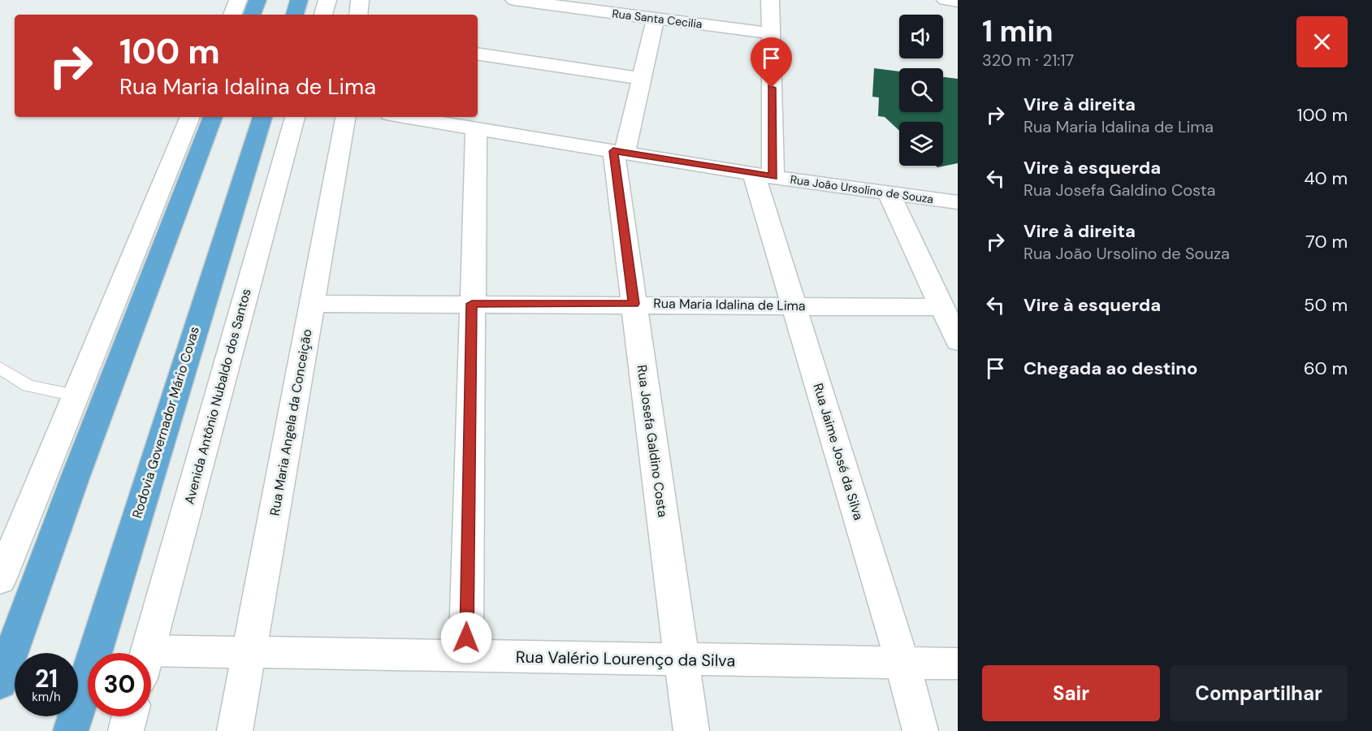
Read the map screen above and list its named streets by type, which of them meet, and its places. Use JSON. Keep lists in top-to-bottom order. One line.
{"streets":{"highway":["Rodovia Governador Mário Covas"],"street":["Rua Santa Cecilia","Rua João Ursolino de Souza","Rua Maria Idalina de Lima","Avenida Antônio Nubaldo dos Santos","Rua Maria Angela da Conceição","Rua Josefa Galdino Costa","Rua Jaime José da Silva","Rua Valério Lourenço da Silva"]},"crossings":[["Rua Santa Cecilia","Rua Josefa Galdino Costa"],["Rua Santa Cecilia","Rua Jaime José da Silva"],["Rua João Ursolino de Souza","Rua Josefa Galdino Costa"],["Rua João Ursolino de Souza","Rua Jaime José da Silva"],["Rua Maria Idalina de Lima","Rua Maria Angela da Conceição"],["Rua Maria Idalina de Lima","Rua Josefa Galdino Costa"],["Rua Maria Idalina de Lima","Rua Jaime José da Silva"],["Rua Maria Angela da Conceição","Rua Valério Lourenço da Silva"],["Rua Josefa Galdino Costa","Rua Valério Lourenço da Silva"],["Rua Jaime José da Silva","Rua Valério Lourenço da Silva"]],"page":{"heading":["1 min","320 m · 21:17"],"turn":["100 m","Rua Maria Idalina de Lima"],"list":[{"name":"Vire à direita","note":"Rua Maria Idalina de Lima","value":"100 m"},{"name":"Vire à esquerda","note":"Rua Josefa Galdino Costa","value":"40 m"},{"name":"Vire à direita","note":"Rua João Ursolino de Souza","value":"70 m"},{"name":"Vire à esquerda","value":"50 m"},{"name":"Chegada ao destino","value":"60 m"}],"speed":"21 km/h","limit":"30","buttons":["Sair","Compartilhar"]}}
